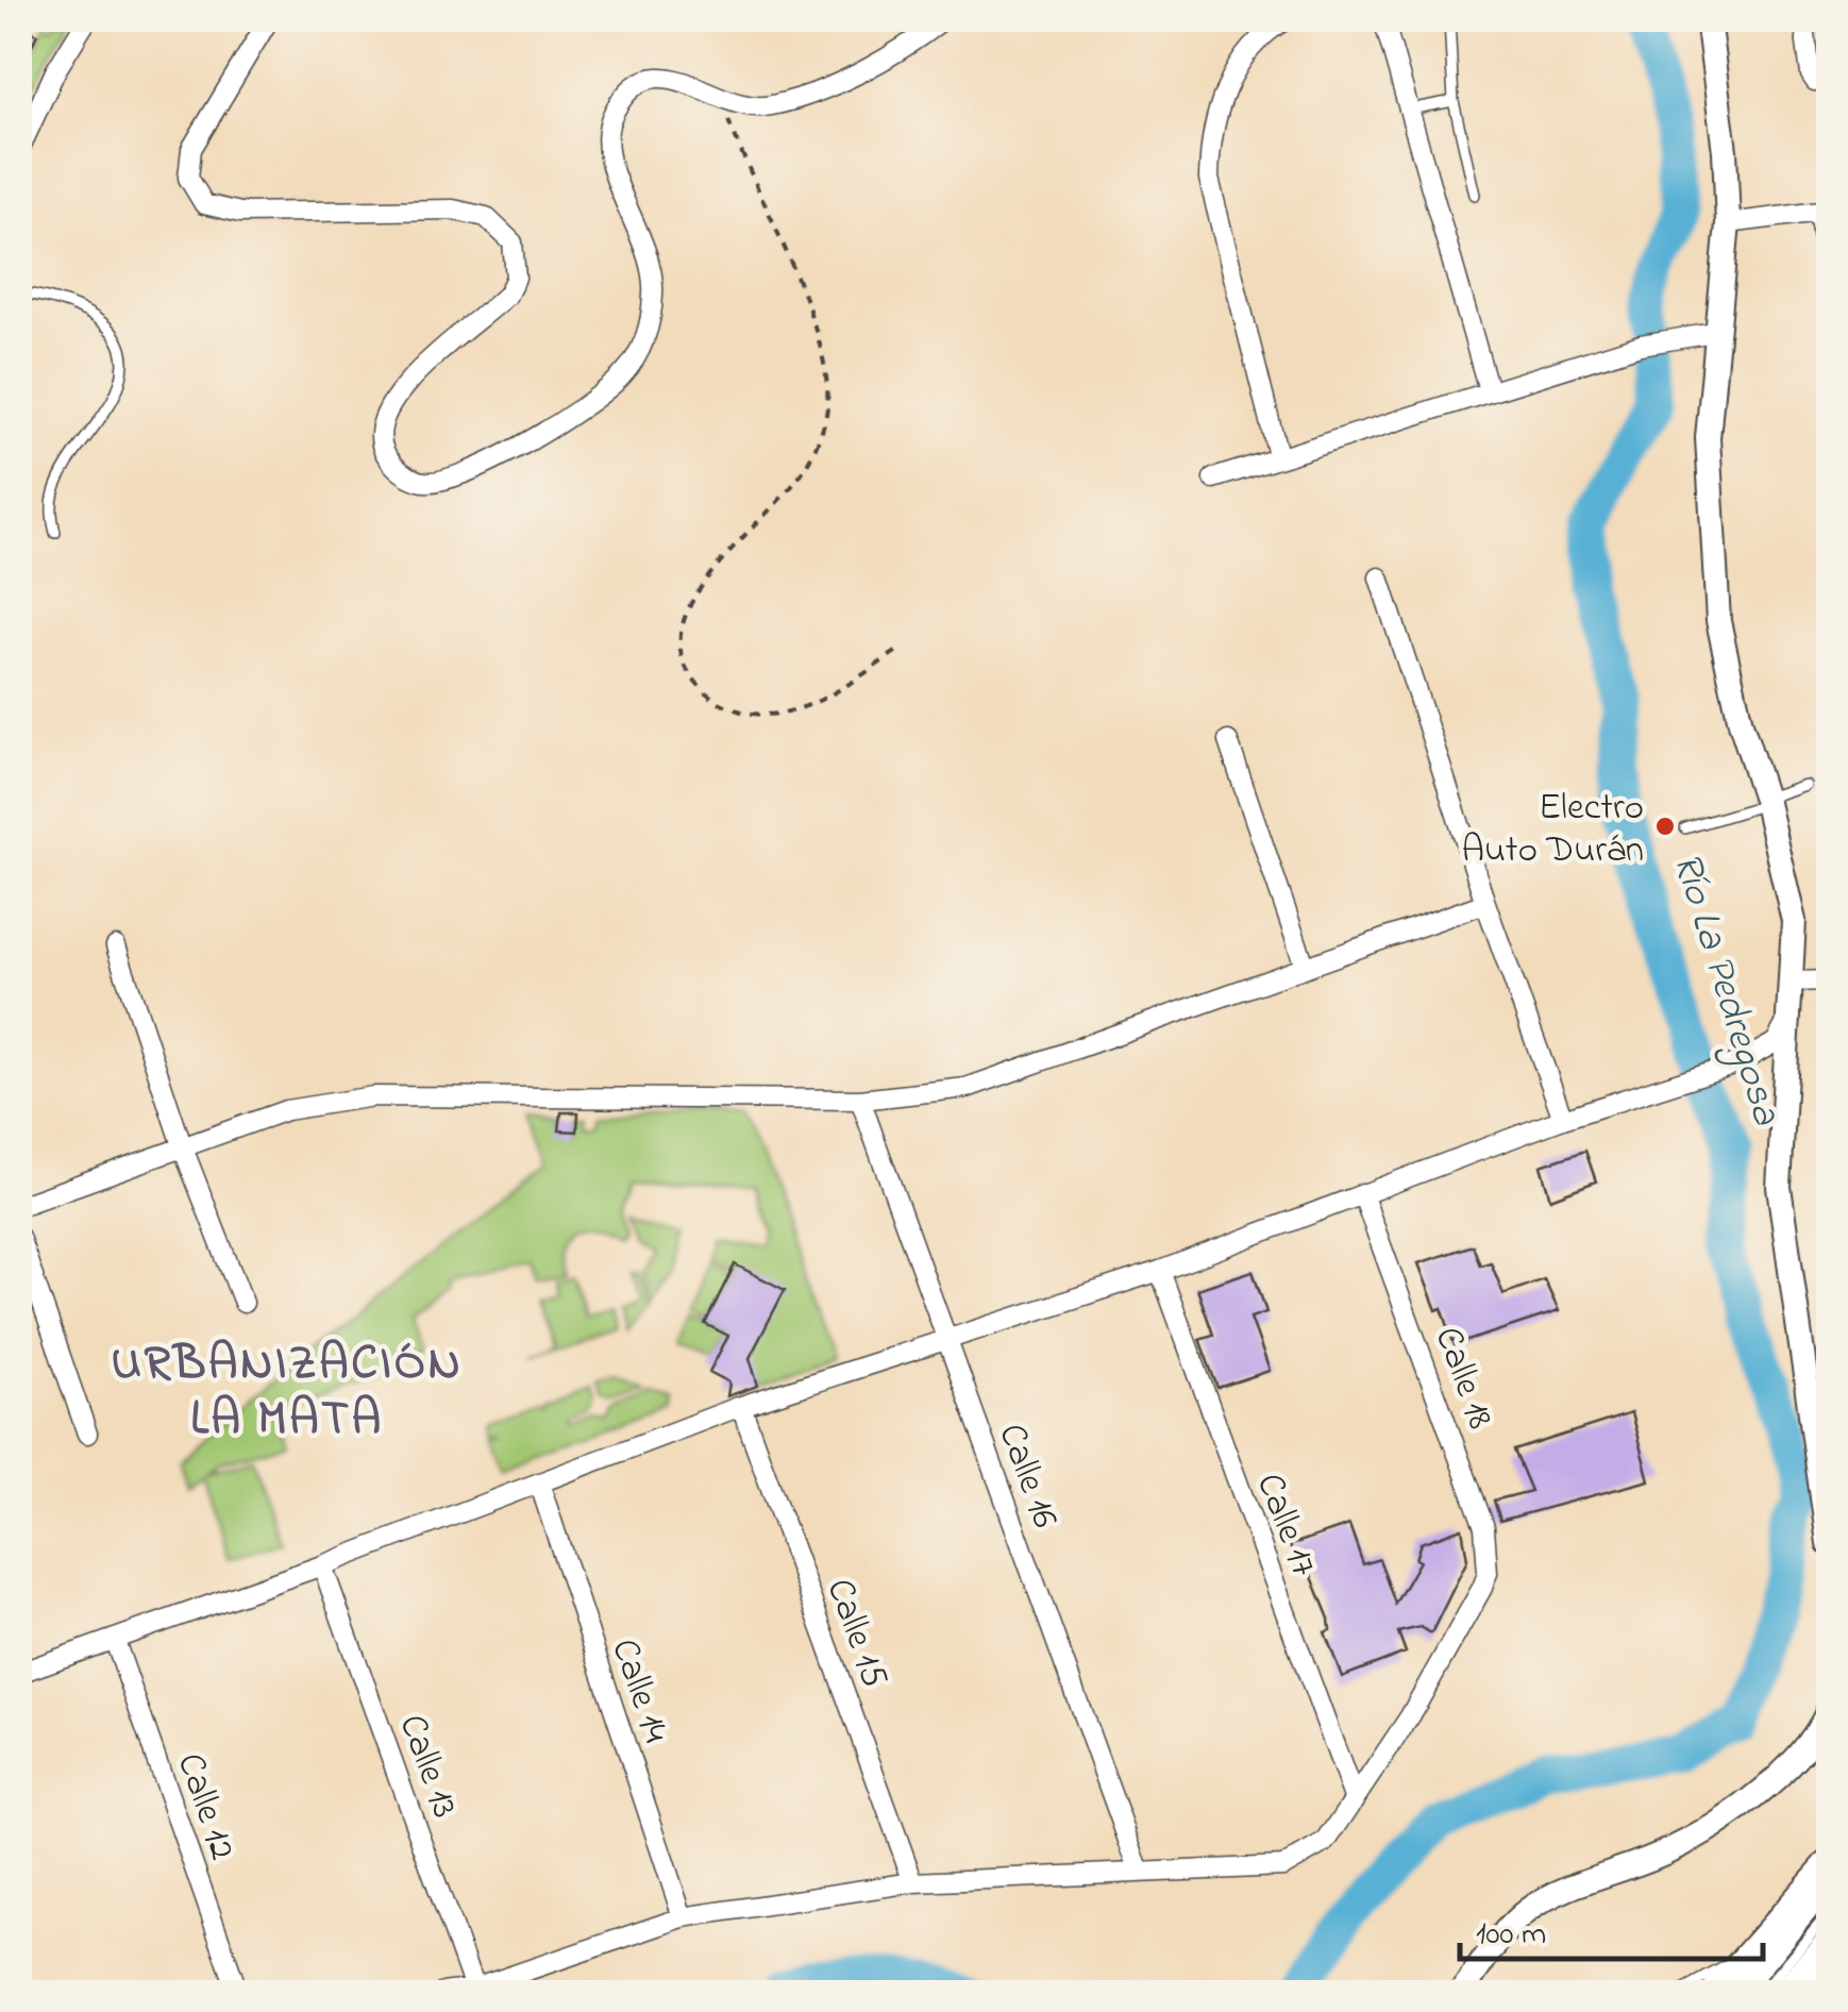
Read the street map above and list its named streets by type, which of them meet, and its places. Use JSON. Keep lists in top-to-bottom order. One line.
{"streets":{"street":["Calle 18","Calle 16","Calle 17","Calle 15","Calle 14","Calle 13","Calle 12"]},"crossings":[["Calle 18","Calle 17"]],"districts":["URBANIZACIÓN LA MATA"],"water":["Río La Pedregosa"],"places":["Electro Auto Durán"],"scale_bar":"100 m"}
